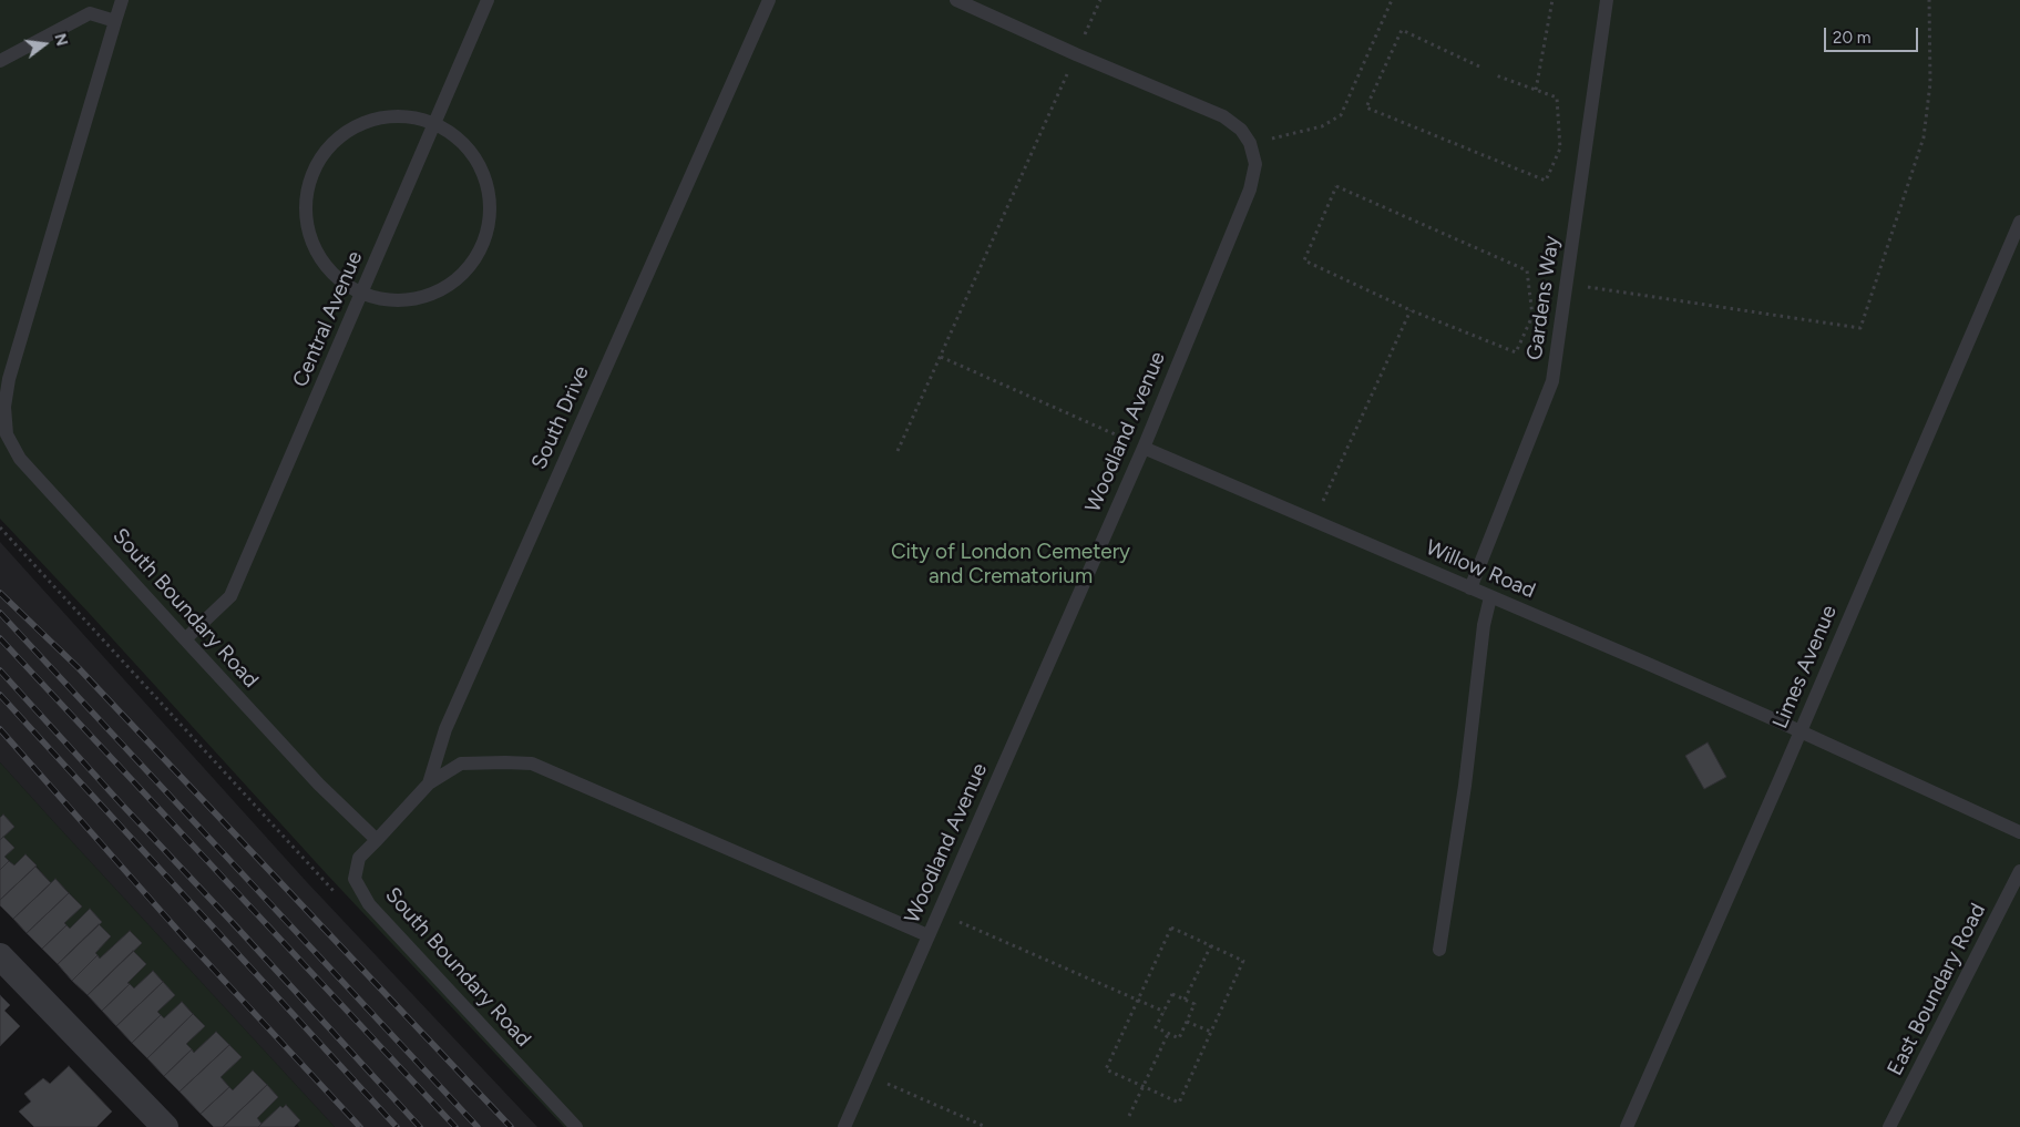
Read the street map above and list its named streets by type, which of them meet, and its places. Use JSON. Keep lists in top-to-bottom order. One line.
{"streets":{"lane":["Gardens Way","Central Avenue","South Drive","Woodland Avenue","Willow Road","South Boundary Road","Limes Avenue","East Boundary Road"]},"crossings":[["Gardens Way","Willow Road"],["Central Avenue","South Boundary Road"],["South Drive","South Boundary Road"],["Woodland Avenue","Willow Road"],["Willow Road","Limes Avenue"]],"parks":["City of London Cemetery and Crematorium"],"scale_bar":"20 m","north":"right"}
